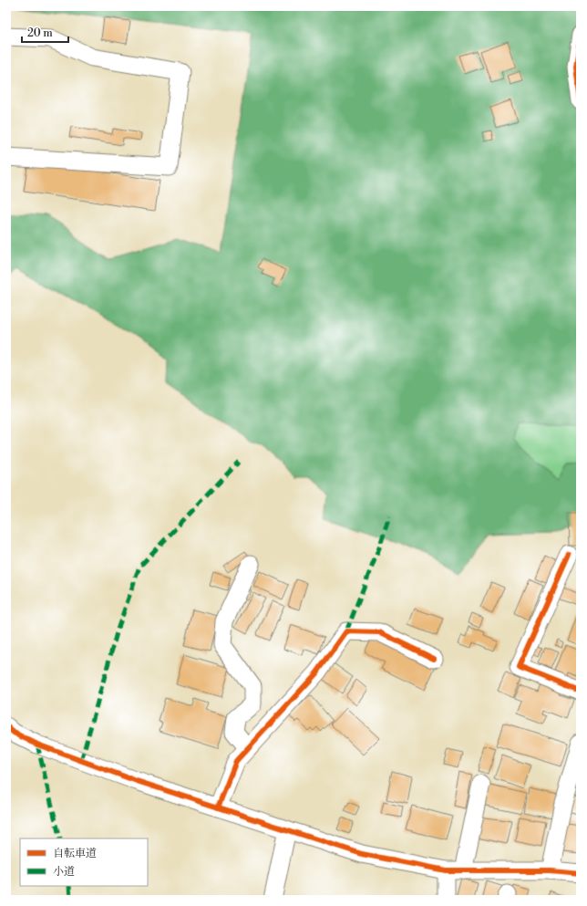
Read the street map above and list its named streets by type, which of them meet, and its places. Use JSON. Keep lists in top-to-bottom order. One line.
{"legend":["自転車道","小道"],"scale_bar":"20 m"}
